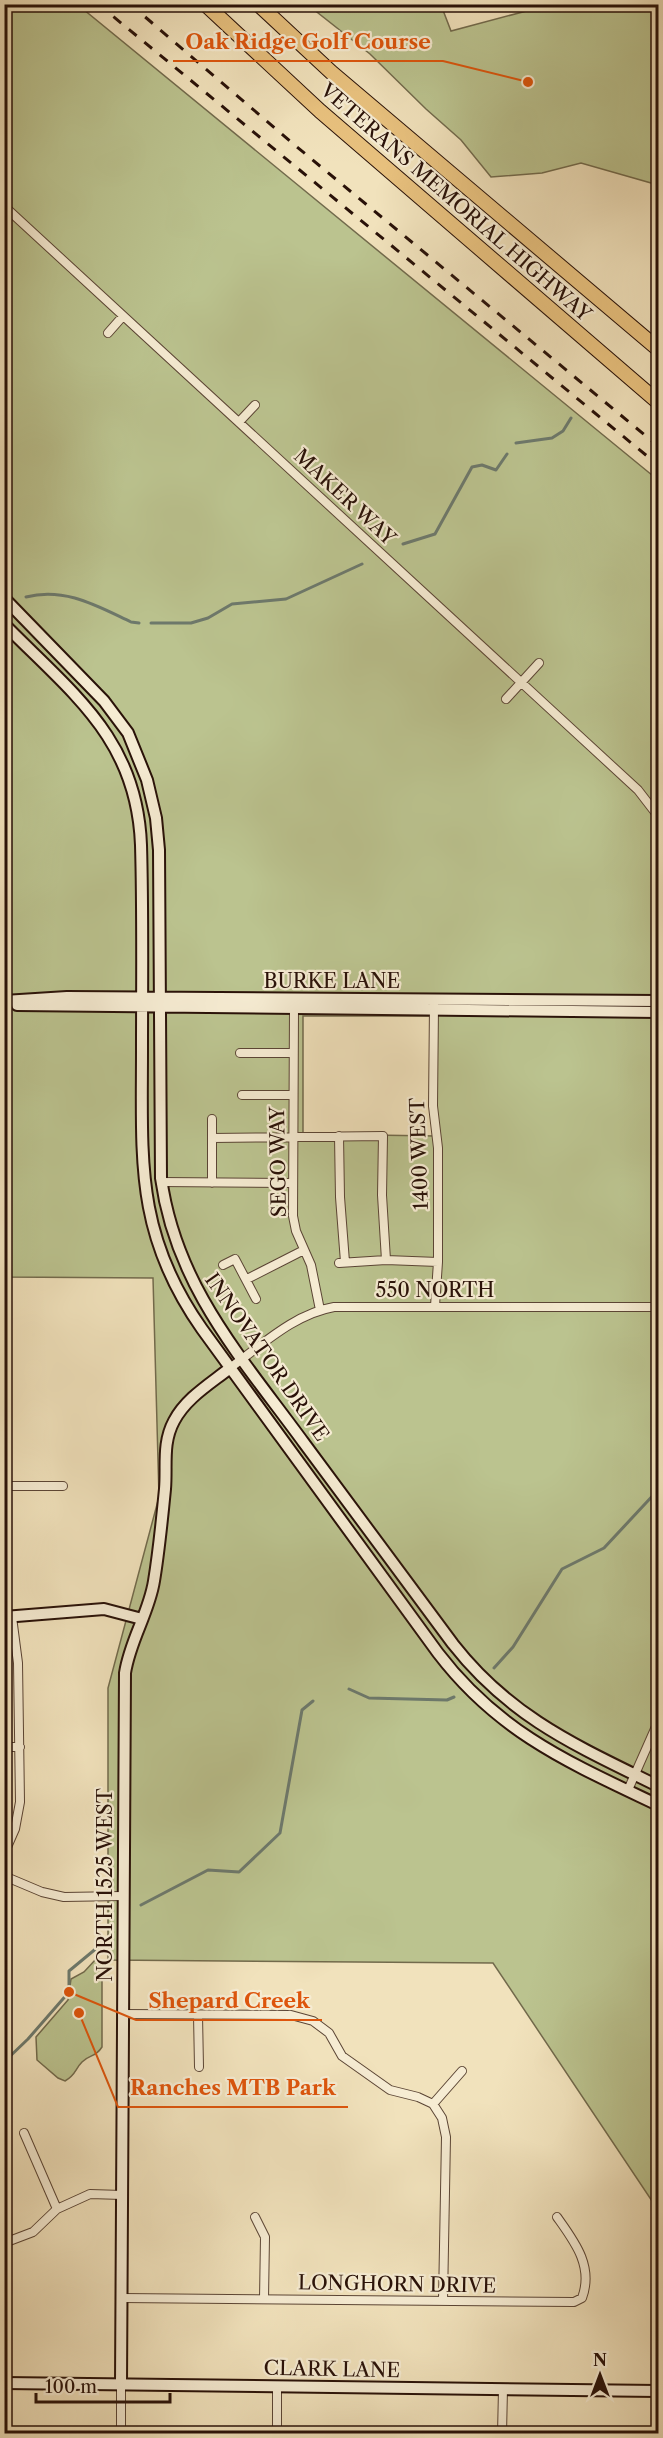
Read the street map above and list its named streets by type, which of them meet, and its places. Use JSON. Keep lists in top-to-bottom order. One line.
{"streets":{"highway":["VETERANS MEMORIAL HIGHWAY"],"street":["MAKER WAY","BURKE LANE","1400 WEST","SEGO WAY","550 NORTH","INNOVATOR DRIVE","NORTH 1525 WEST","LONGHORN DRIVE","CLARK LANE"]},"crossings":[["BURKE LANE","1400 WEST"],["BURKE LANE","SEGO WAY"],["BURKE LANE","INNOVATOR DRIVE"],["1400 WEST","550 NORTH"],["SEGO WAY","550 NORTH"],["550 NORTH","INNOVATOR DRIVE"],["550 NORTH","NORTH 1525 WEST"],["INNOVATOR DRIVE","NORTH 1525 WEST"],["NORTH 1525 WEST","LONGHORN DRIVE"],["NORTH 1525 WEST","CLARK LANE"]],"places":["Oak Ridge Golf Course","Shepard Creek","Ranches MTB Park"],"scale_bar":"100 m","north":"top"}
